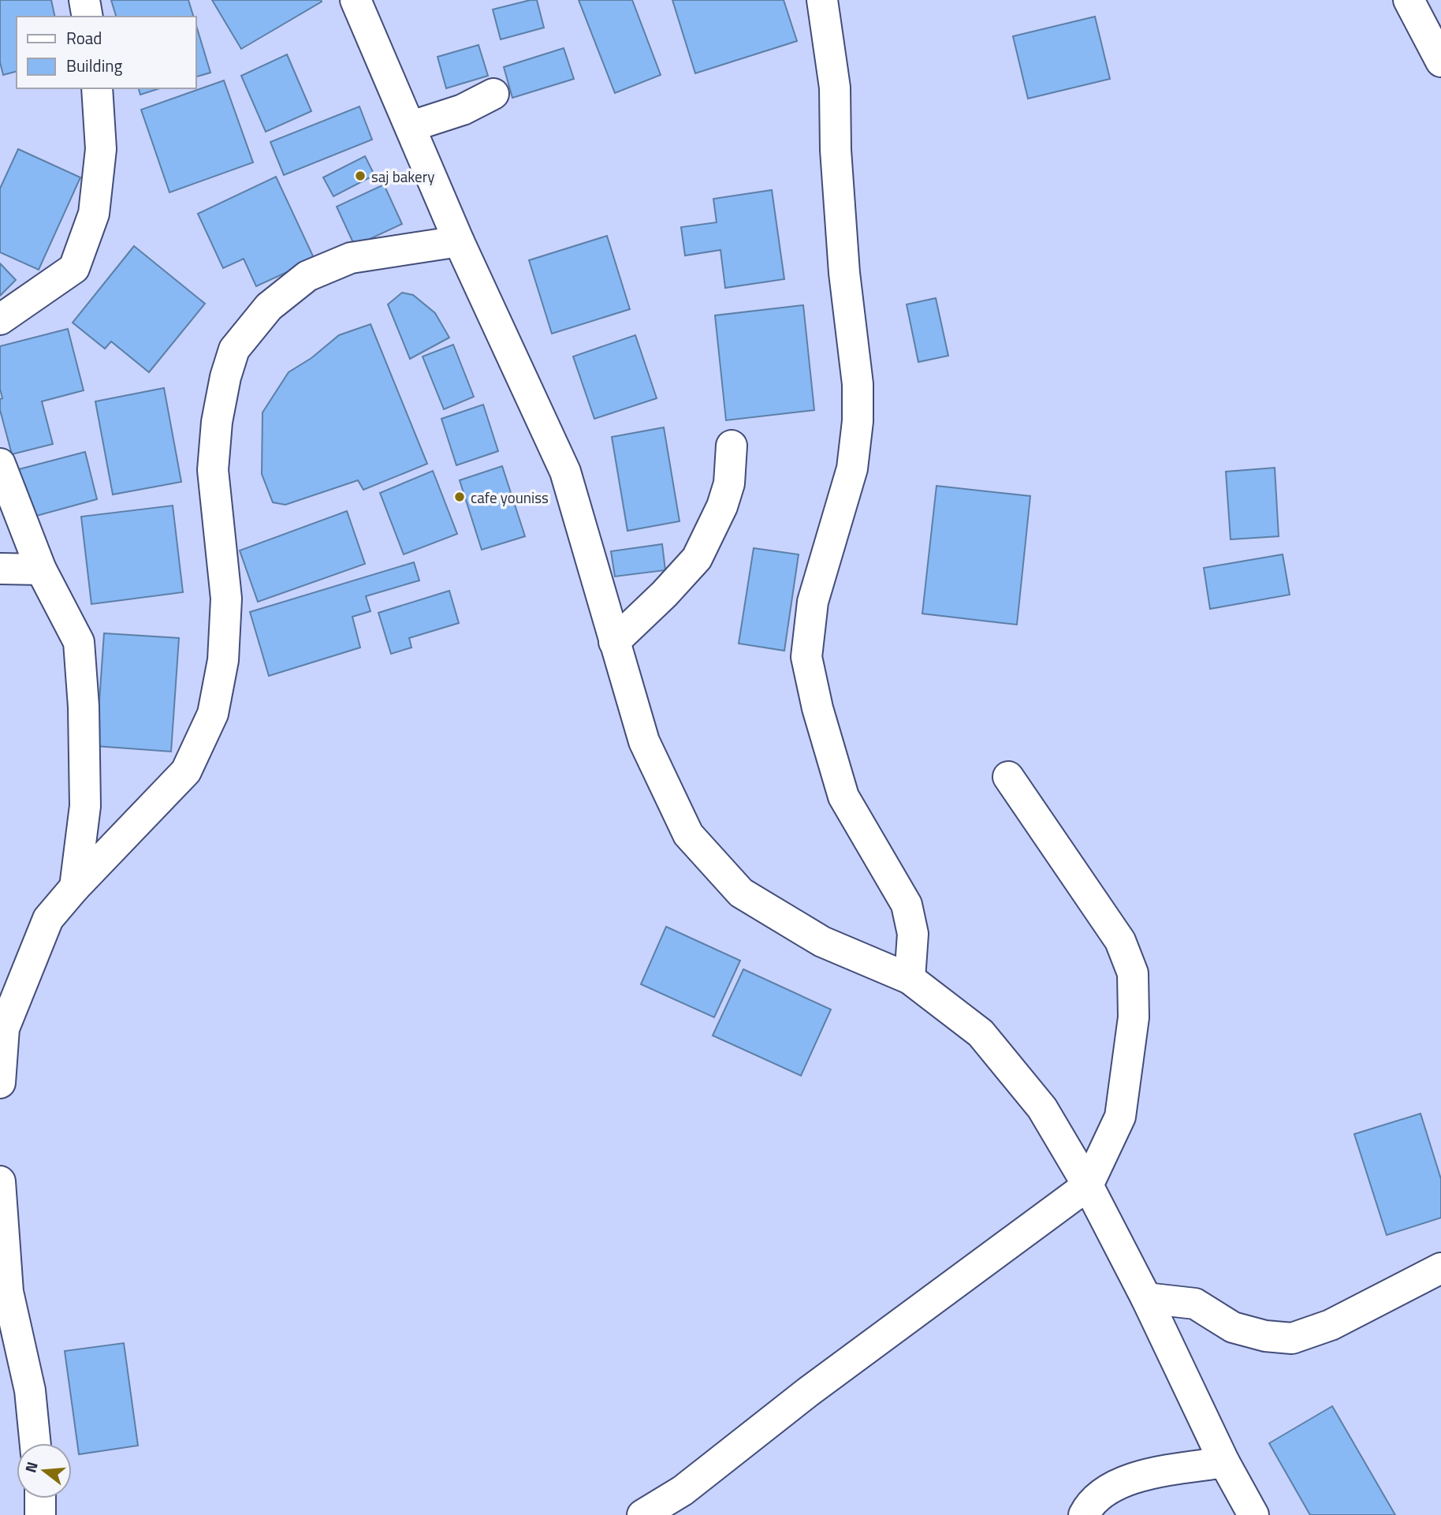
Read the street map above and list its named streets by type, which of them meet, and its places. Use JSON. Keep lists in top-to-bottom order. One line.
{"places":["saj bakery","cafe youniss"],"legend":["Road","Building"],"north":"left"}
